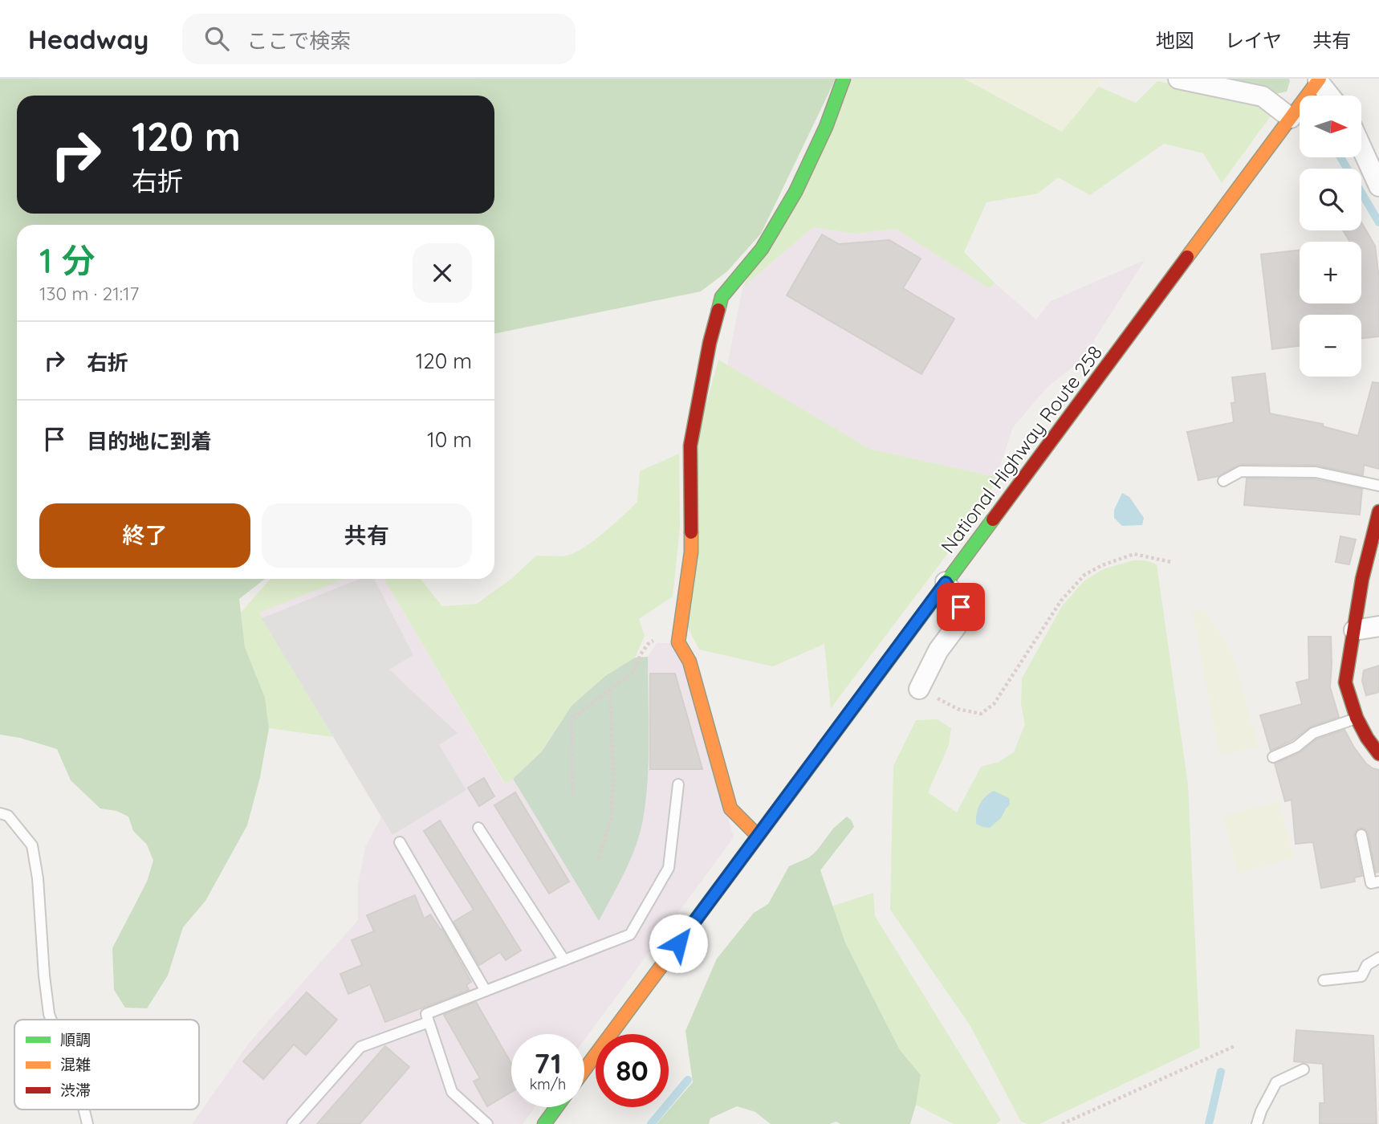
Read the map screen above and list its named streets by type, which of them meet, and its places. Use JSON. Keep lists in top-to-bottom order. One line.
{"streets":{"main road":["National Highway Route 258"]},"legend":["順調","混雑","渋滞"],"north":"right","page":{"header":"Headway","search":"ここで検索","nav":["地図","レイヤ","共有"],"map_buttons":["+","−"],"turn":["120 m","右折"],"heading":["1 分","130 m · 21:17"],"list":[{"name":"右折","value":"120 m"},{"name":"目的地に到着","value":"10 m"}],"buttons":["終了","共有"],"speed":"71 km/h","limit":"80"}}
